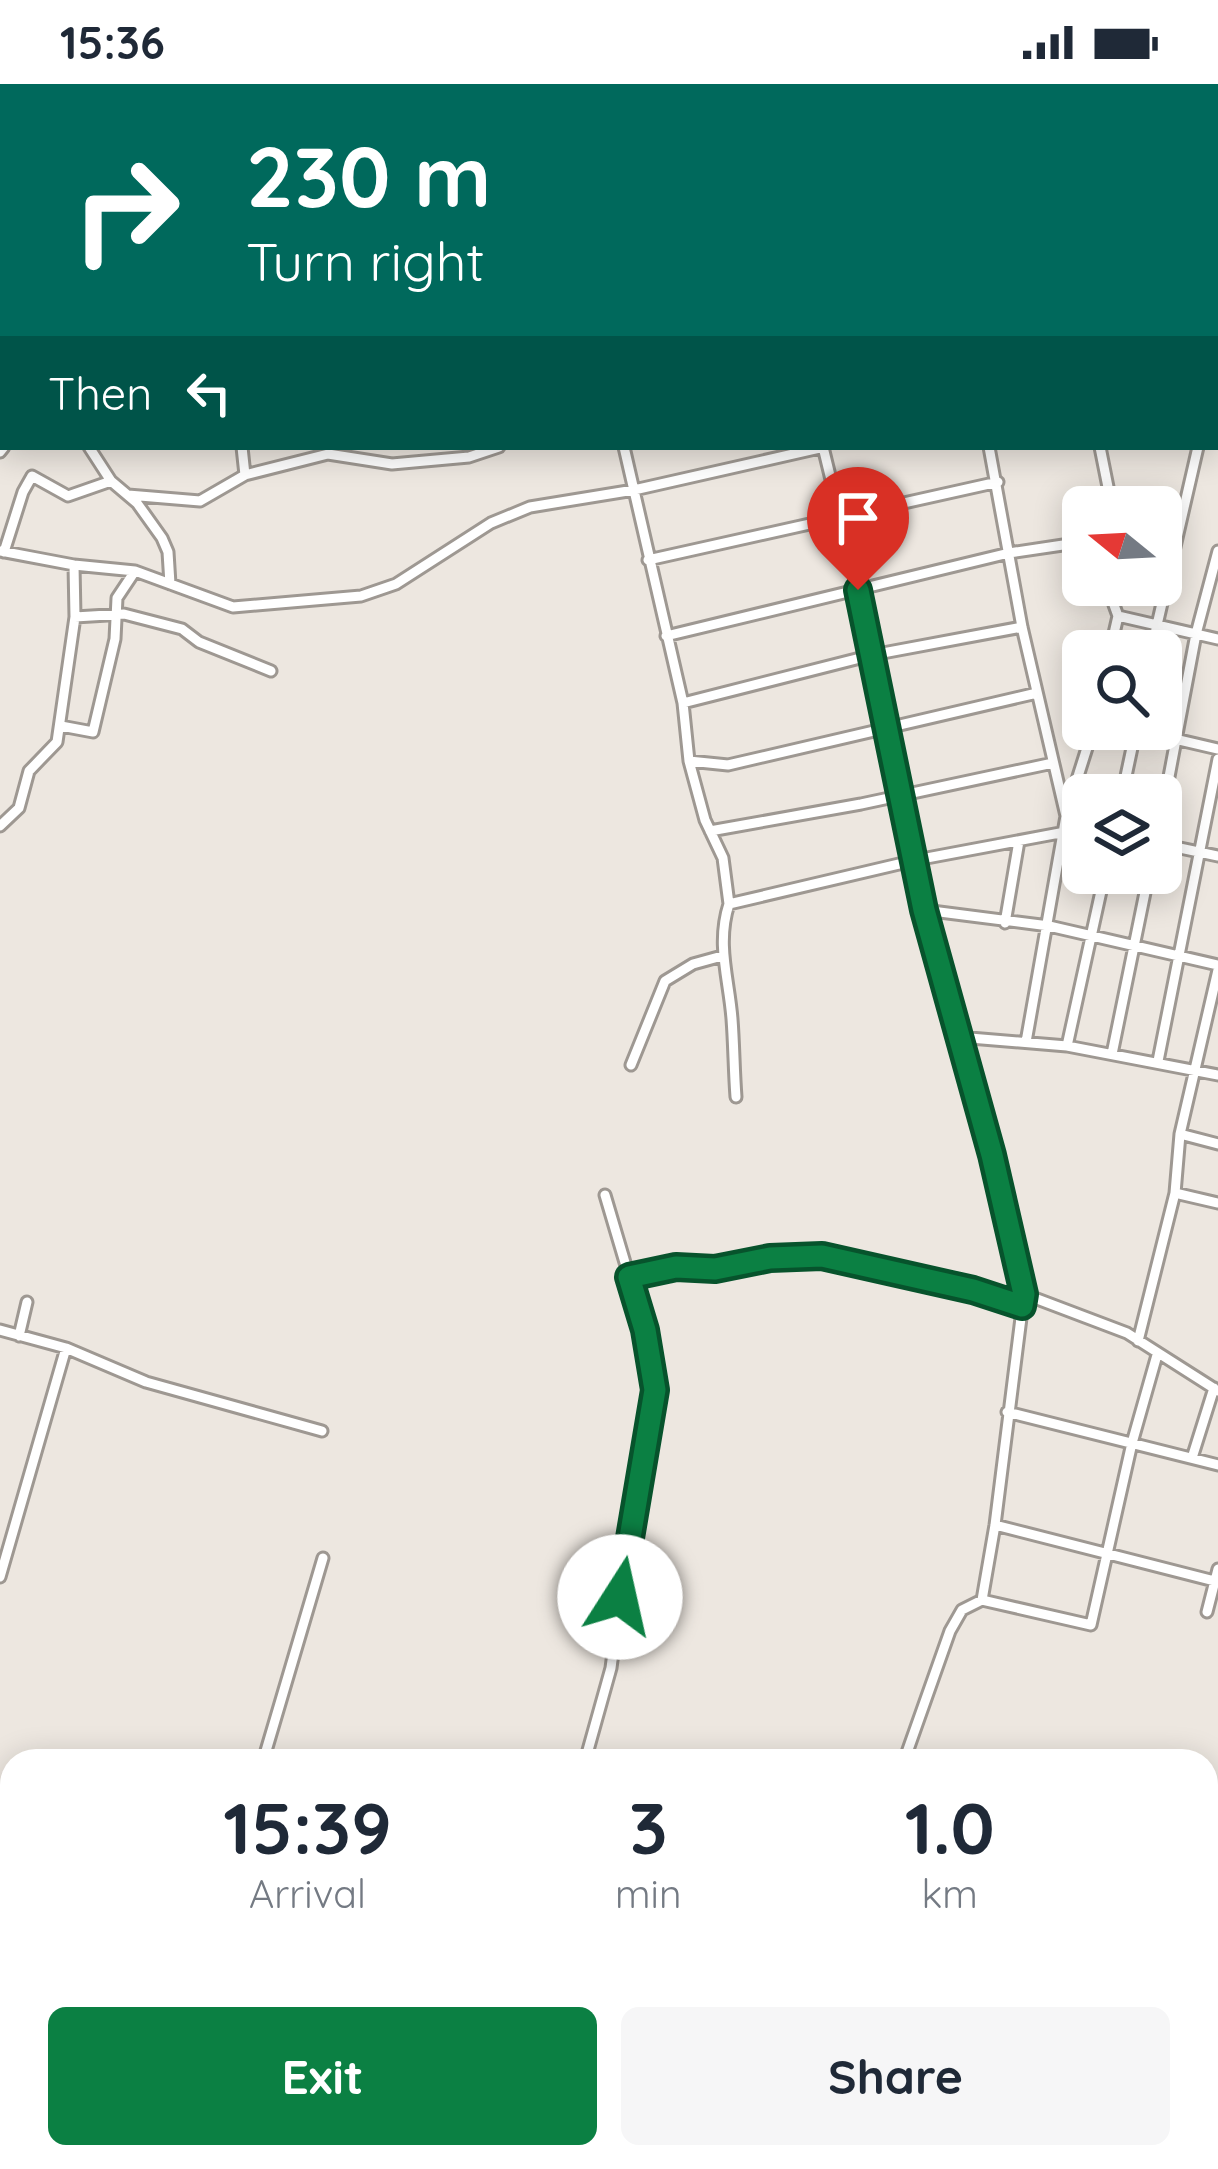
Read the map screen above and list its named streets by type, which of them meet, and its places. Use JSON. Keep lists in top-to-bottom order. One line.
{"north":"left","page":{"status":"15:36","turn":["230 m","Turn right"],"then":"Then","eta":["15:39","Arrival","3","min","1.0","km"],"buttons":["Exit","Share"]}}
